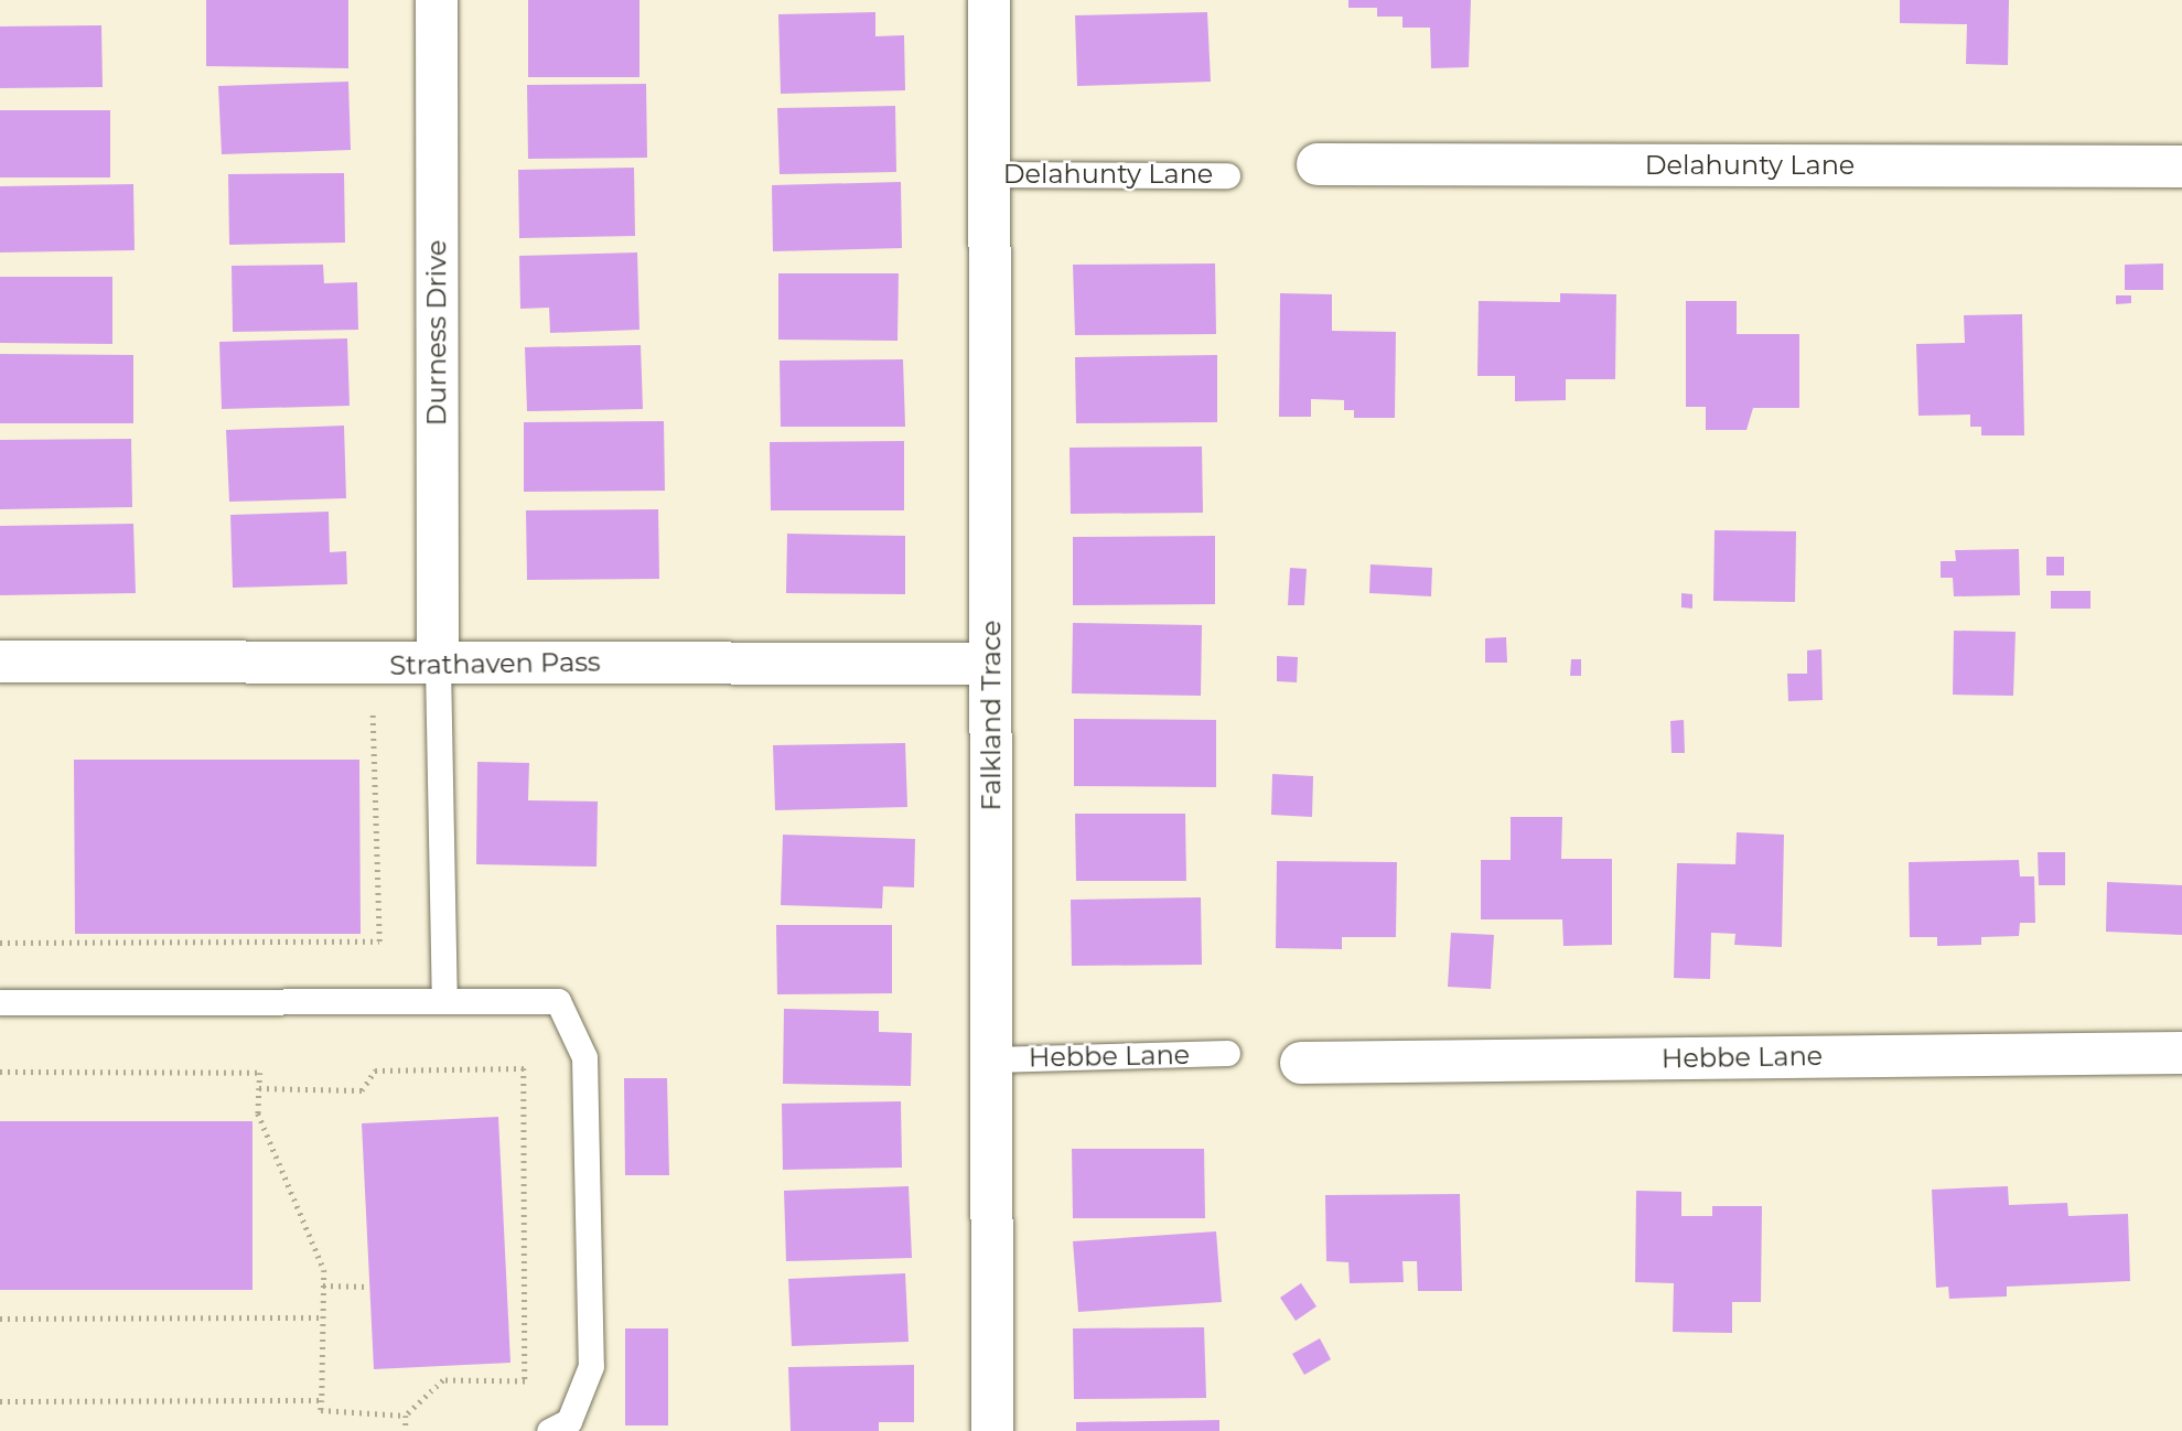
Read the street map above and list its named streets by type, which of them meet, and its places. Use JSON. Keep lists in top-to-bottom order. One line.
{"streets":{"street":["Delahunty Lane","Durness Drive","Strathaven Pass","Falkland Trace","Hebbe Lane"]},"crossings":[["Delahunty Lane","Falkland Trace"],["Durness Drive","Strathaven Pass"],["Strathaven Pass","Falkland Trace"],["Falkland Trace","Hebbe Lane"]]}
